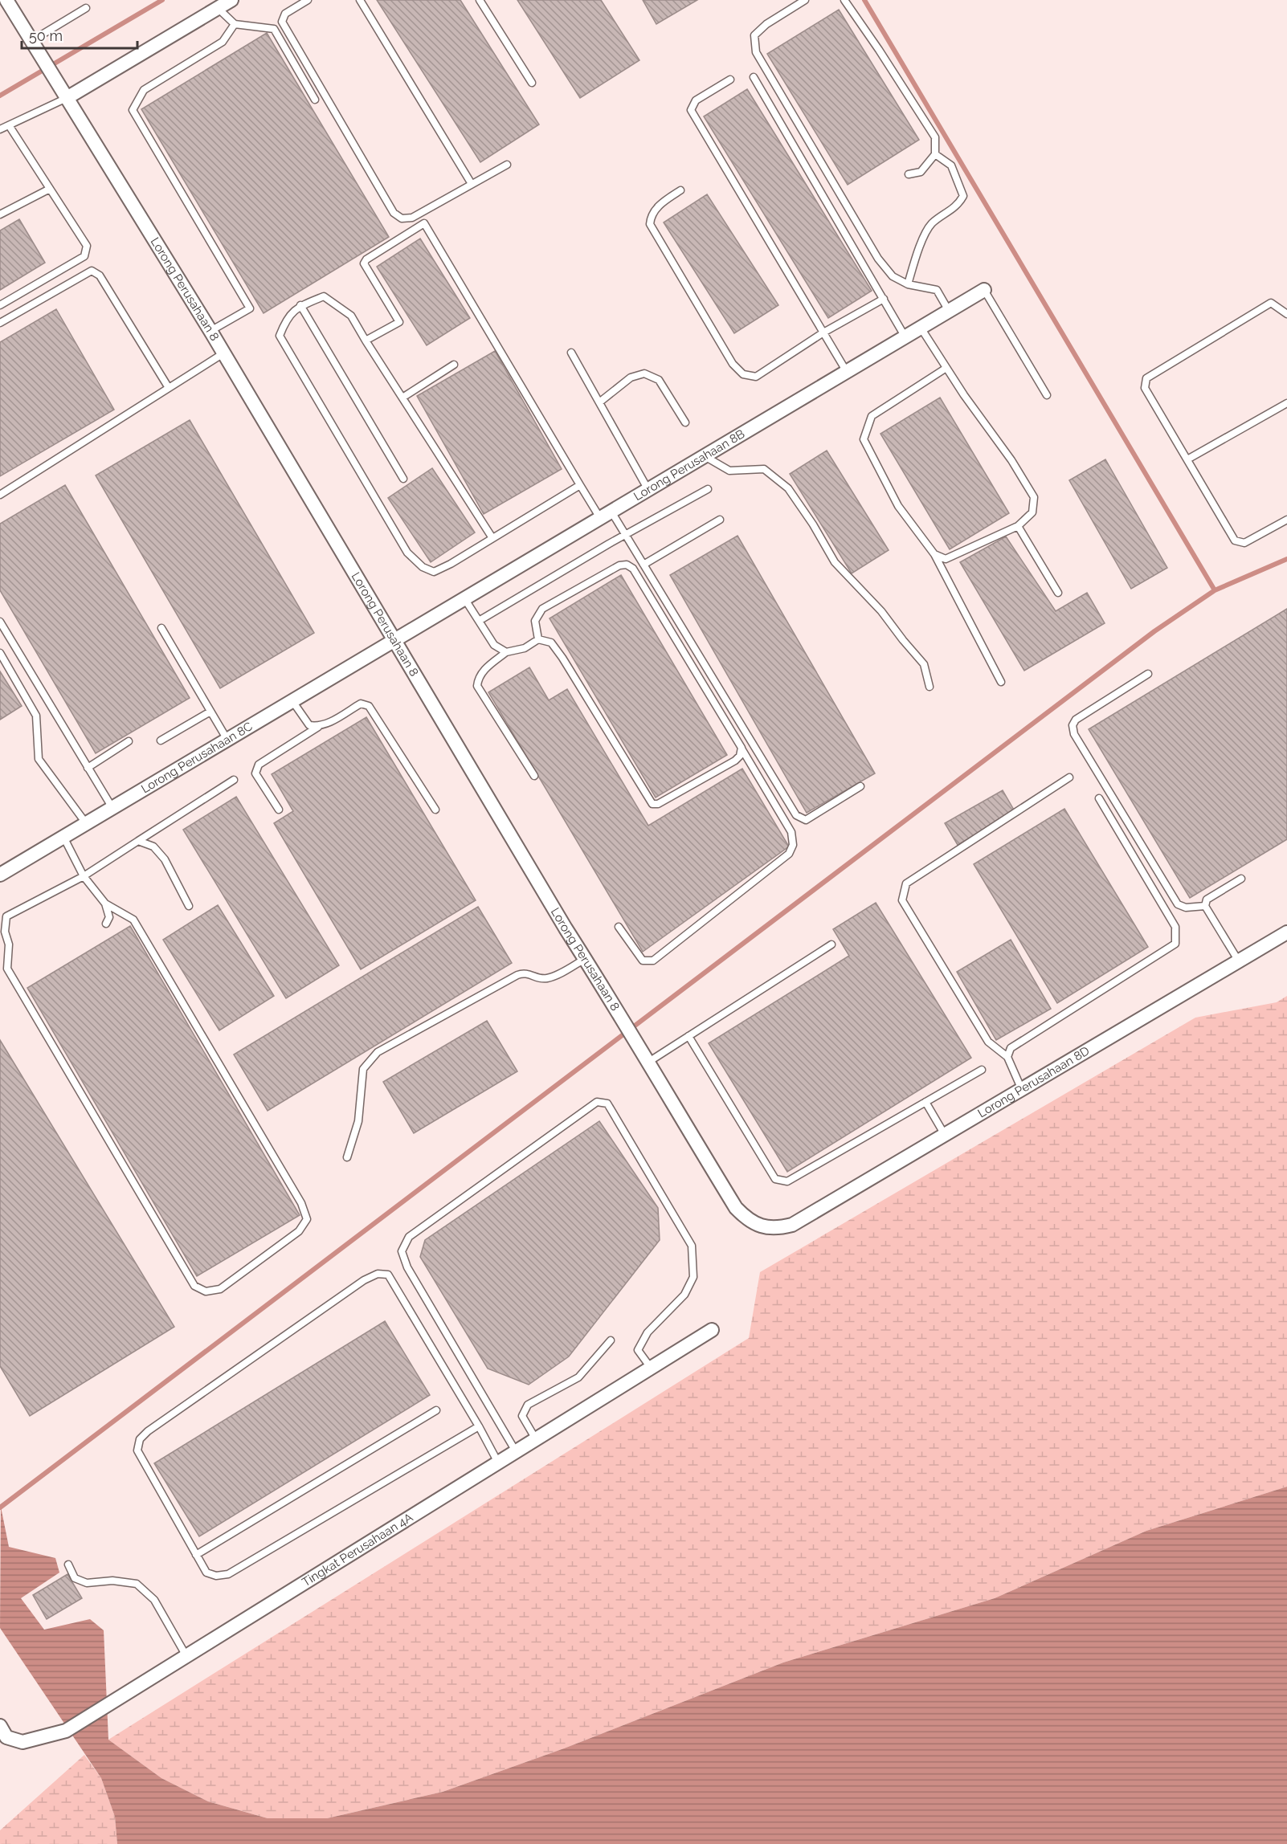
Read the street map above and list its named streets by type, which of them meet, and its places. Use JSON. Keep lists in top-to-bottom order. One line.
{"streets":{"street":["Lorong Perusahaan 8","Lorong Perusahaan 8B","Lorong Perusahaan 8C","Lorong Perusahaan 8D","Tingkat Perusahaan 4A"]},"crossings":[["Lorong Perusahaan 8","Lorong Perusahaan 8B"],["Lorong Perusahaan 8","Lorong Perusahaan 8C"],["Lorong Perusahaan 8","Lorong Perusahaan 8D"],["Lorong Perusahaan 8B","Lorong Perusahaan 8C"]],"scale_bar":"50 m"}
